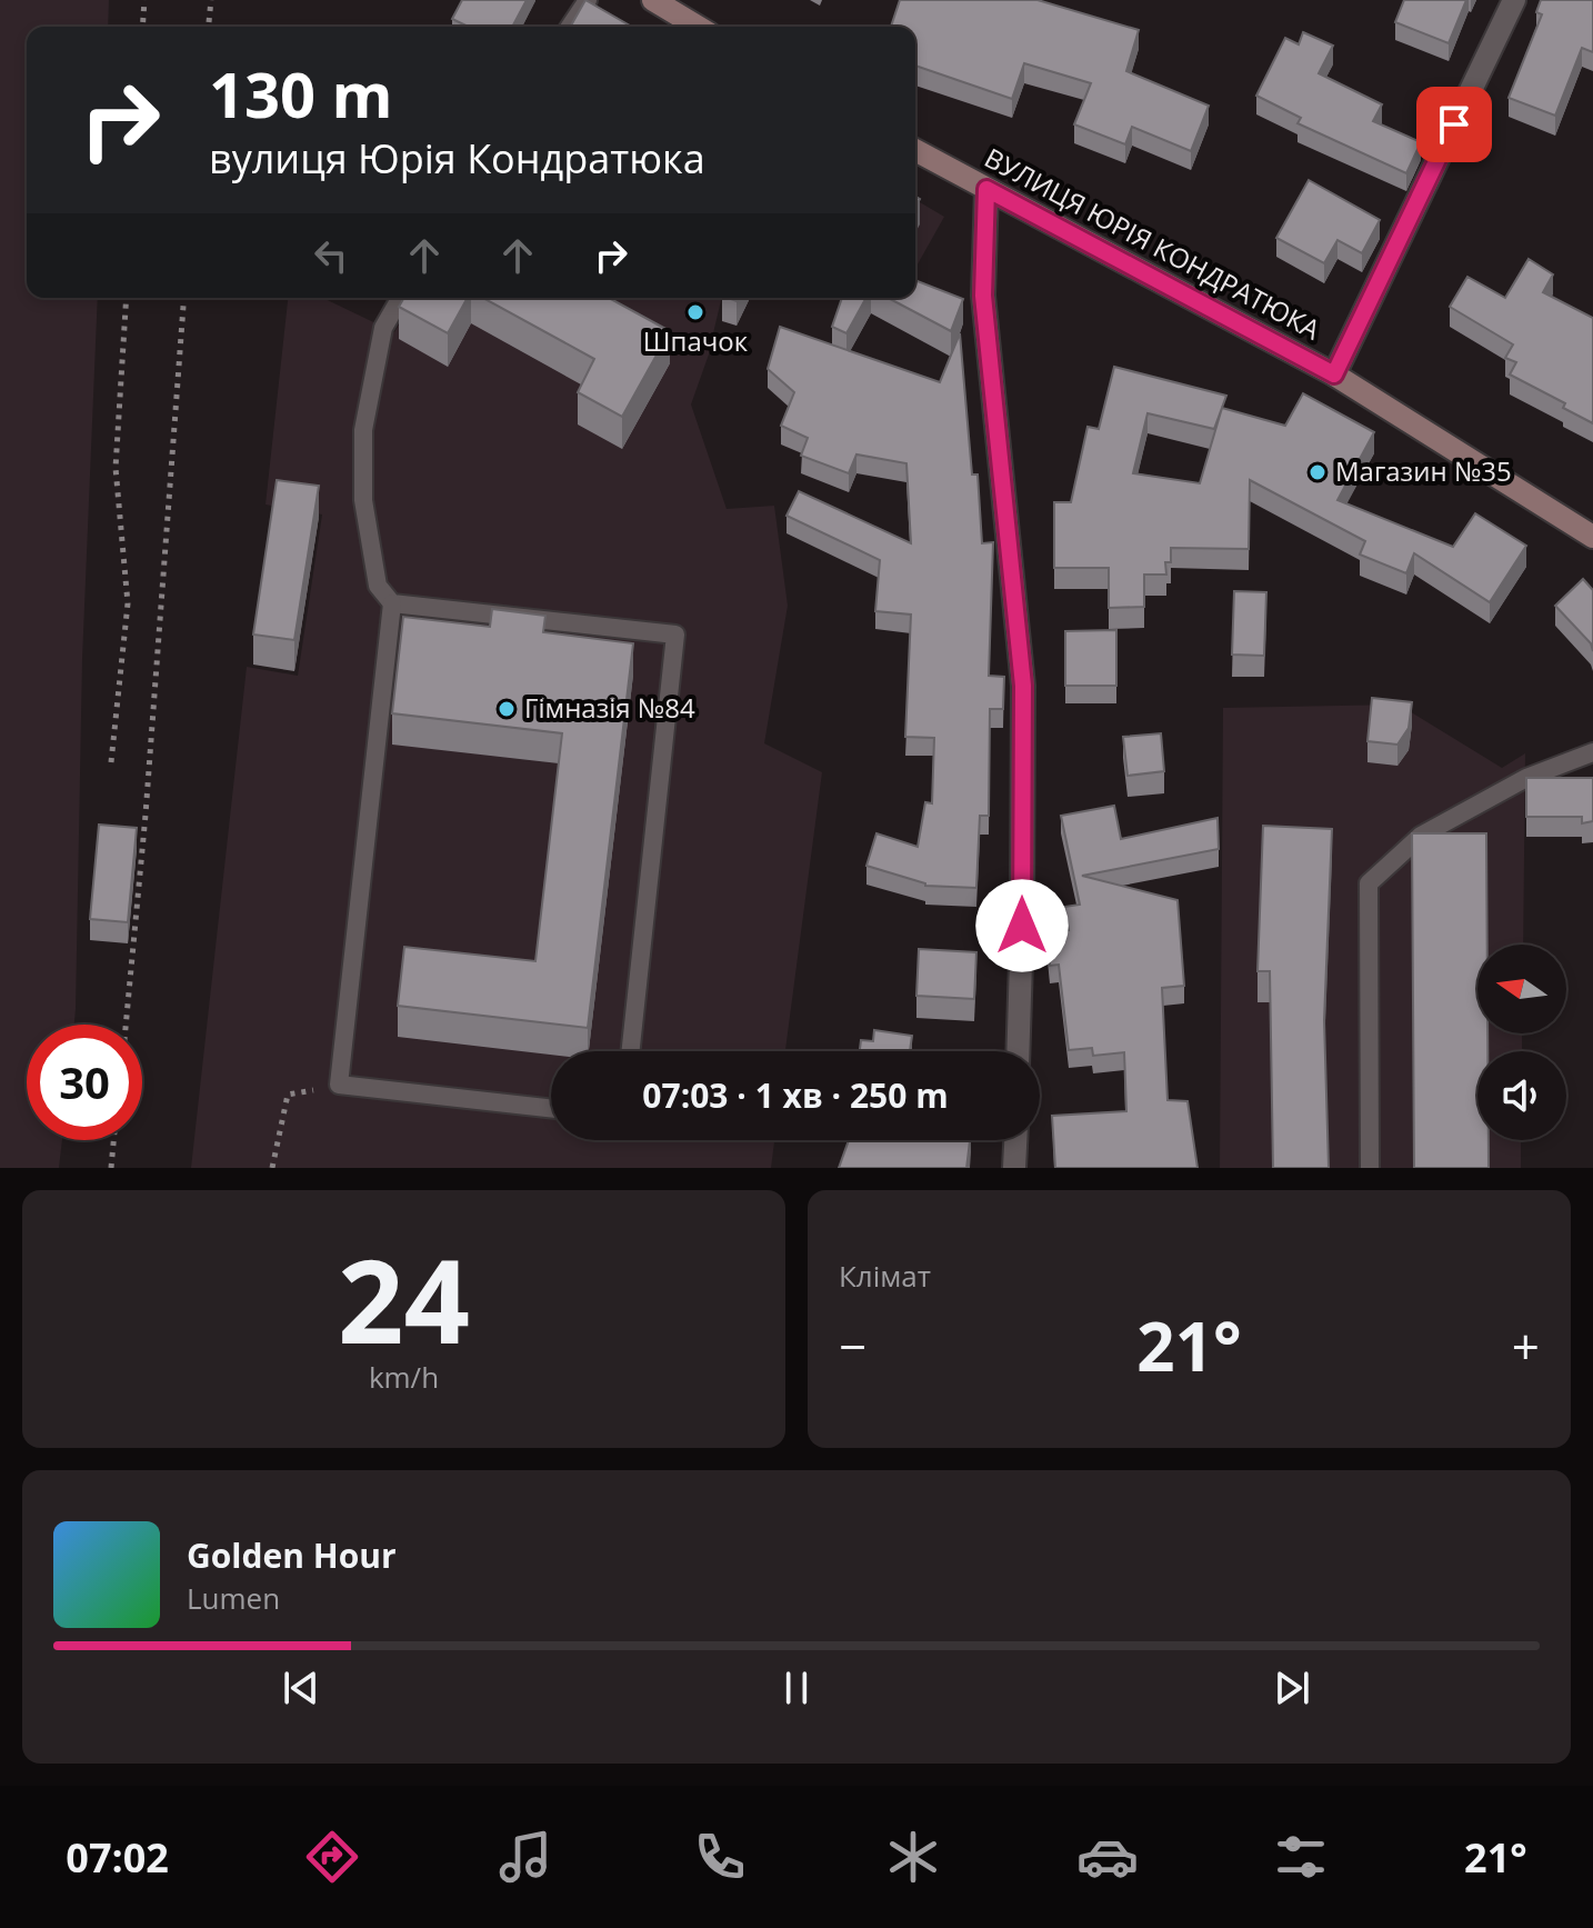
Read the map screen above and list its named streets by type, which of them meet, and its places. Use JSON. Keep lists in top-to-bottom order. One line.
{"streets":{"street":["ВУЛИЦЯ ЮРІЯ КОНДРАТЮКА"]},"places":["Шпачок","Магазин №35","Гімназія №84"],"north":"left","page":{"turn":["130 m","вулиця Юрія Кондратюка"],"limit":"30","trip":"07:03 · 1 хв · 250 m","tile":[["24","km/h"],"Клімат"],"heat":["−","21°","+"],"song":["Golden Hour","Lumen"],"tabs":["07:02","21°"]}}
